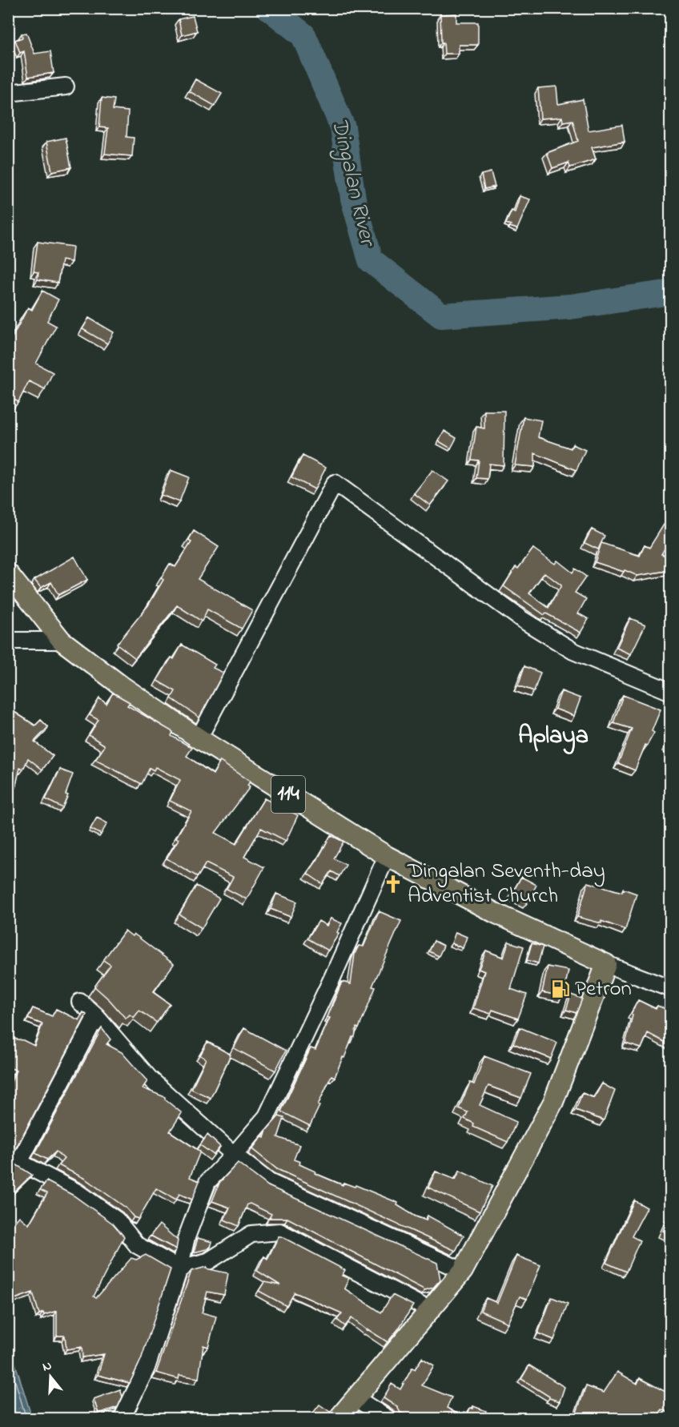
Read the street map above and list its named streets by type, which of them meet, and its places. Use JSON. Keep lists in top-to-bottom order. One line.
{"streets":{"main road":["114"]},"districts":["Aplaya"],"water":["Dingalan River"],"places":{"church":["Dingalan Seventh-day Adventist Church"],"fuel station":["Petron"]},"north":"top"}
